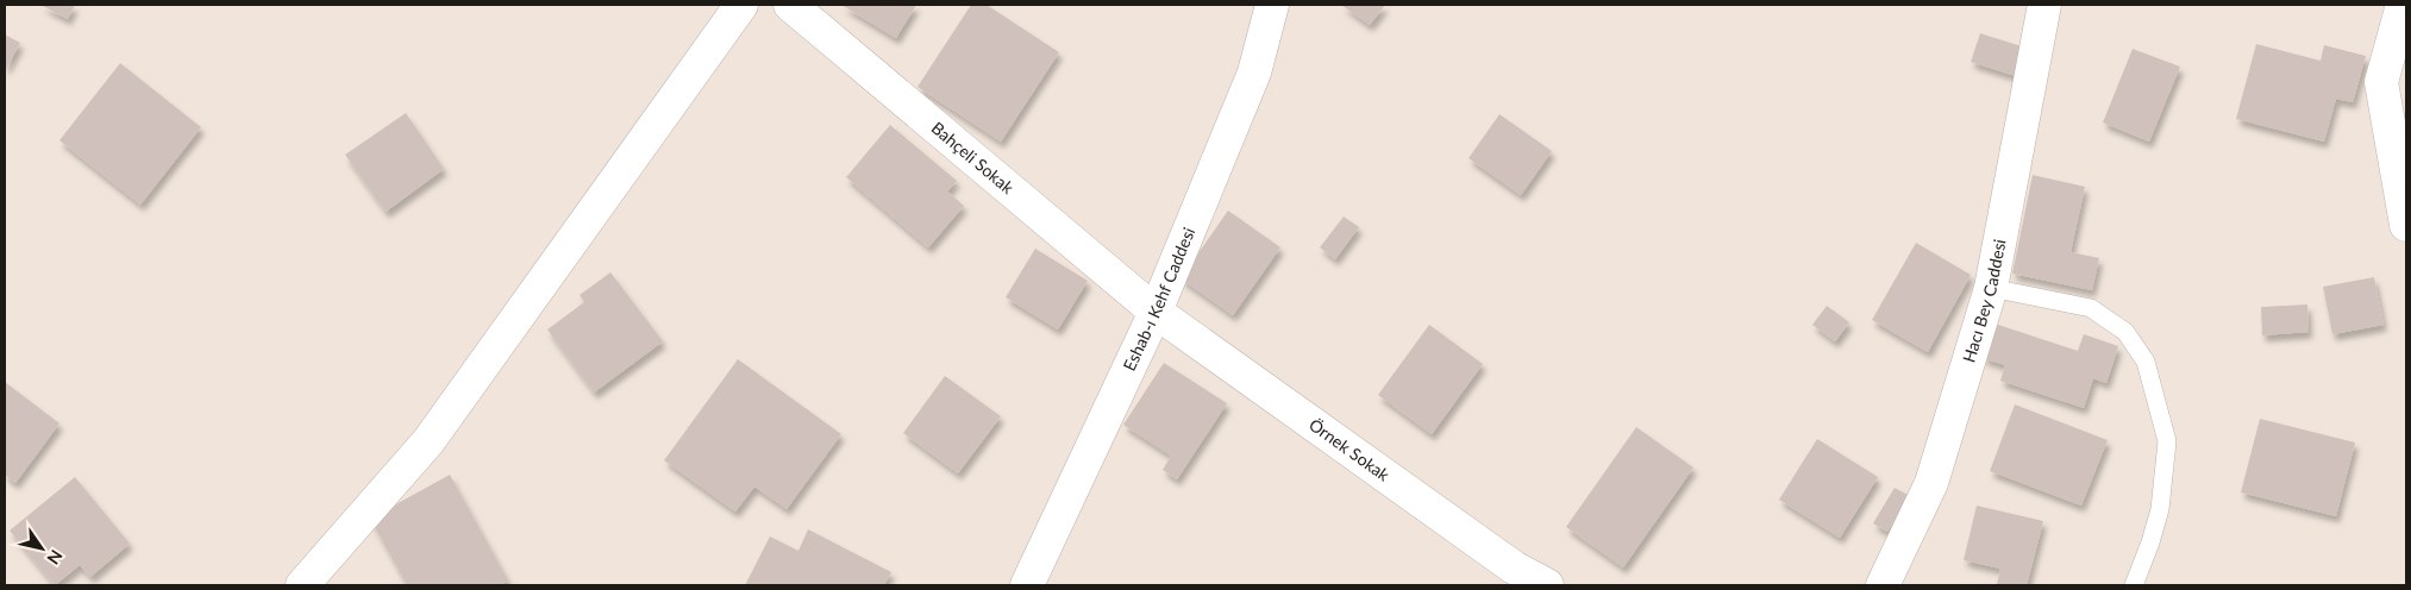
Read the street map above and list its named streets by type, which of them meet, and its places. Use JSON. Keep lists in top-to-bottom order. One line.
{"streets":{"street":["Bahçeli Sokak","Eshab-ı Kehf Caddesi","Hacı Bey Caddesi","Örnek Sokak"]},"crossings":[["Bahçeli Sokak","Eshab-ı Kehf Caddesi"],["Bahçeli Sokak","Örnek Sokak"],["Eshab-ı Kehf Caddesi","Örnek Sokak"]],"north":"bottom right"}
